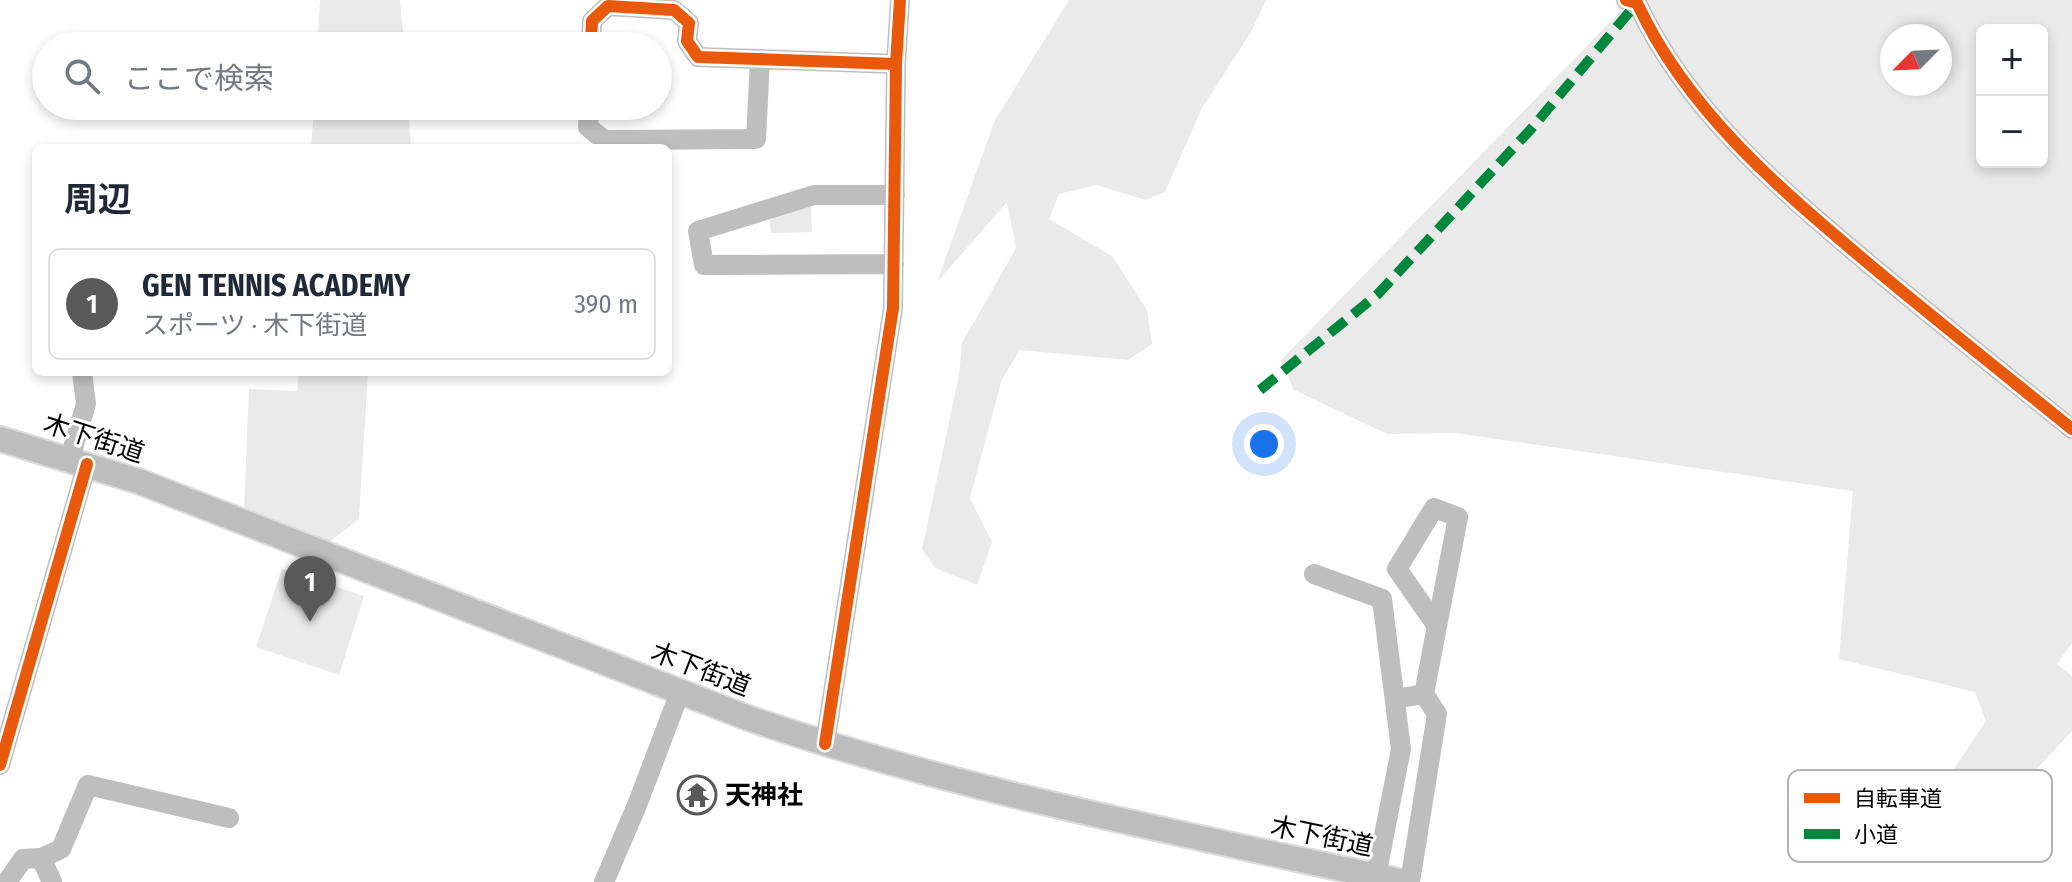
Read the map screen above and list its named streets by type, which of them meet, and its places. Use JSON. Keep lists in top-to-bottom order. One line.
{"streets":{"main road":["木下街道"]},"places":{"temple":["天神社"]},"legend":["自転車道","小道"],"north":"bottom left","page":{"map_buttons":["+","−"],"search":"ここで検索","heading":"周辺","list":[{"mark":"1","name":"GEN TENNIS ACADEMY","note":"スポーツ · 木下街道","value":"390 m"}],"pins":"1"}}
